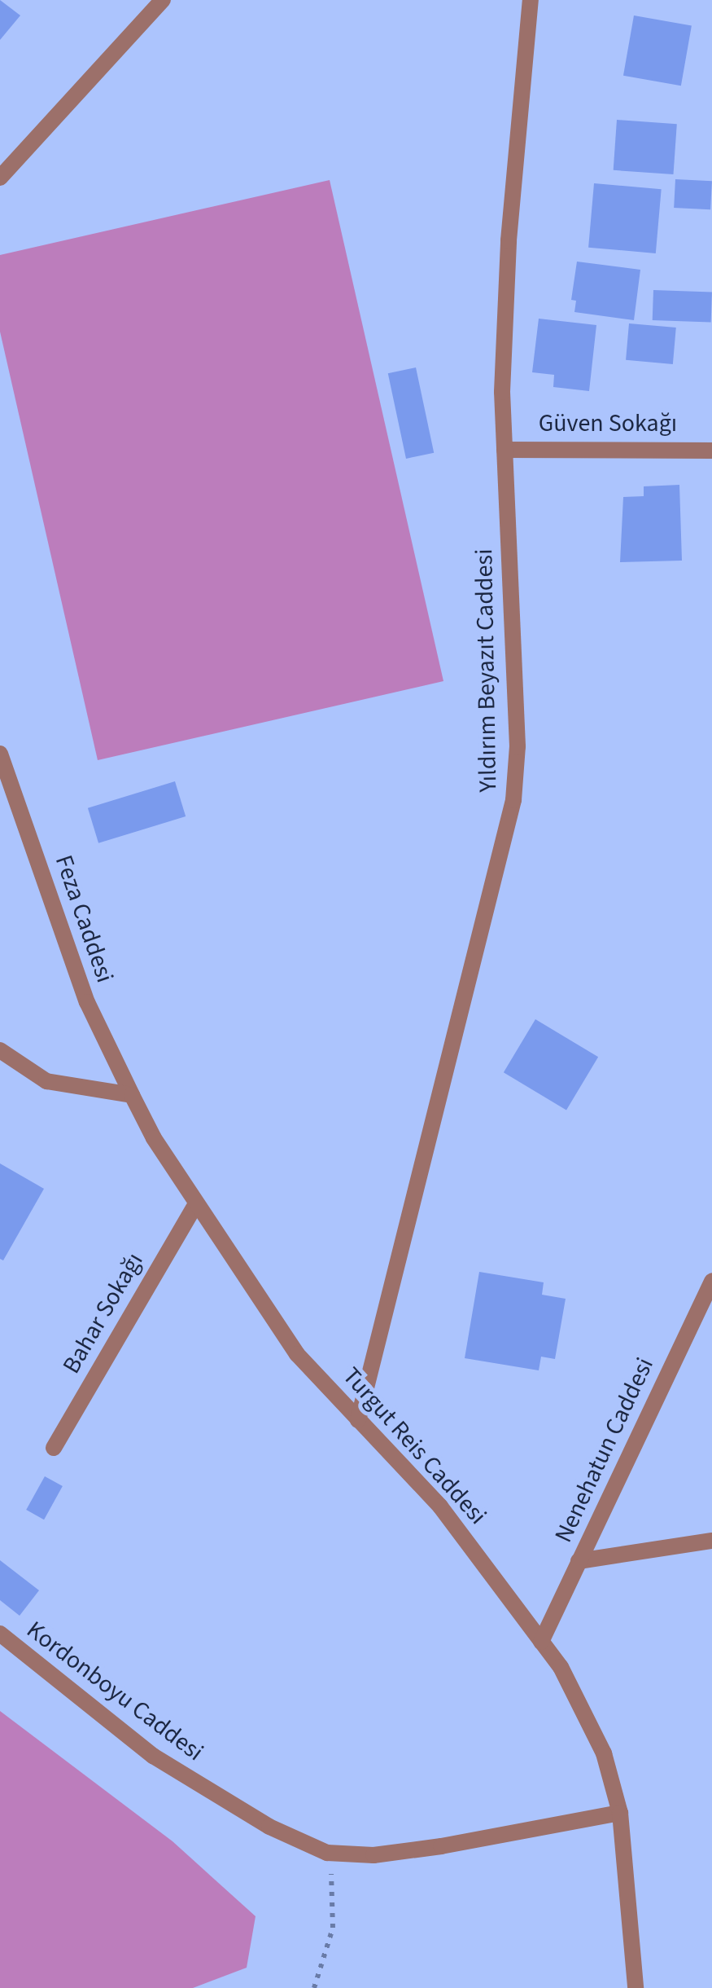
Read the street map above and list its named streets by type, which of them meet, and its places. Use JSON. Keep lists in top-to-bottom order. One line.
{"streets":{"street":["Güven Sokağı","Yıldırım Beyazıt Caddesi","Feza Caddesi","Bahar Sokağı","Turgut Reis Caddesi","Nenehatun Caddesi","Kordonboyu Caddesi"]},"crossings":[["Güven Sokağı","Yıldırım Beyazıt Caddesi"],["Yıldırım Beyazıt Caddesi","Turgut Reis Caddesi"],["Feza Caddesi","Turgut Reis Caddesi"],["Bahar Sokağı","Turgut Reis Caddesi"],["Turgut Reis Caddesi","Nenehatun Caddesi"],["Turgut Reis Caddesi","Kordonboyu Caddesi"]]}
